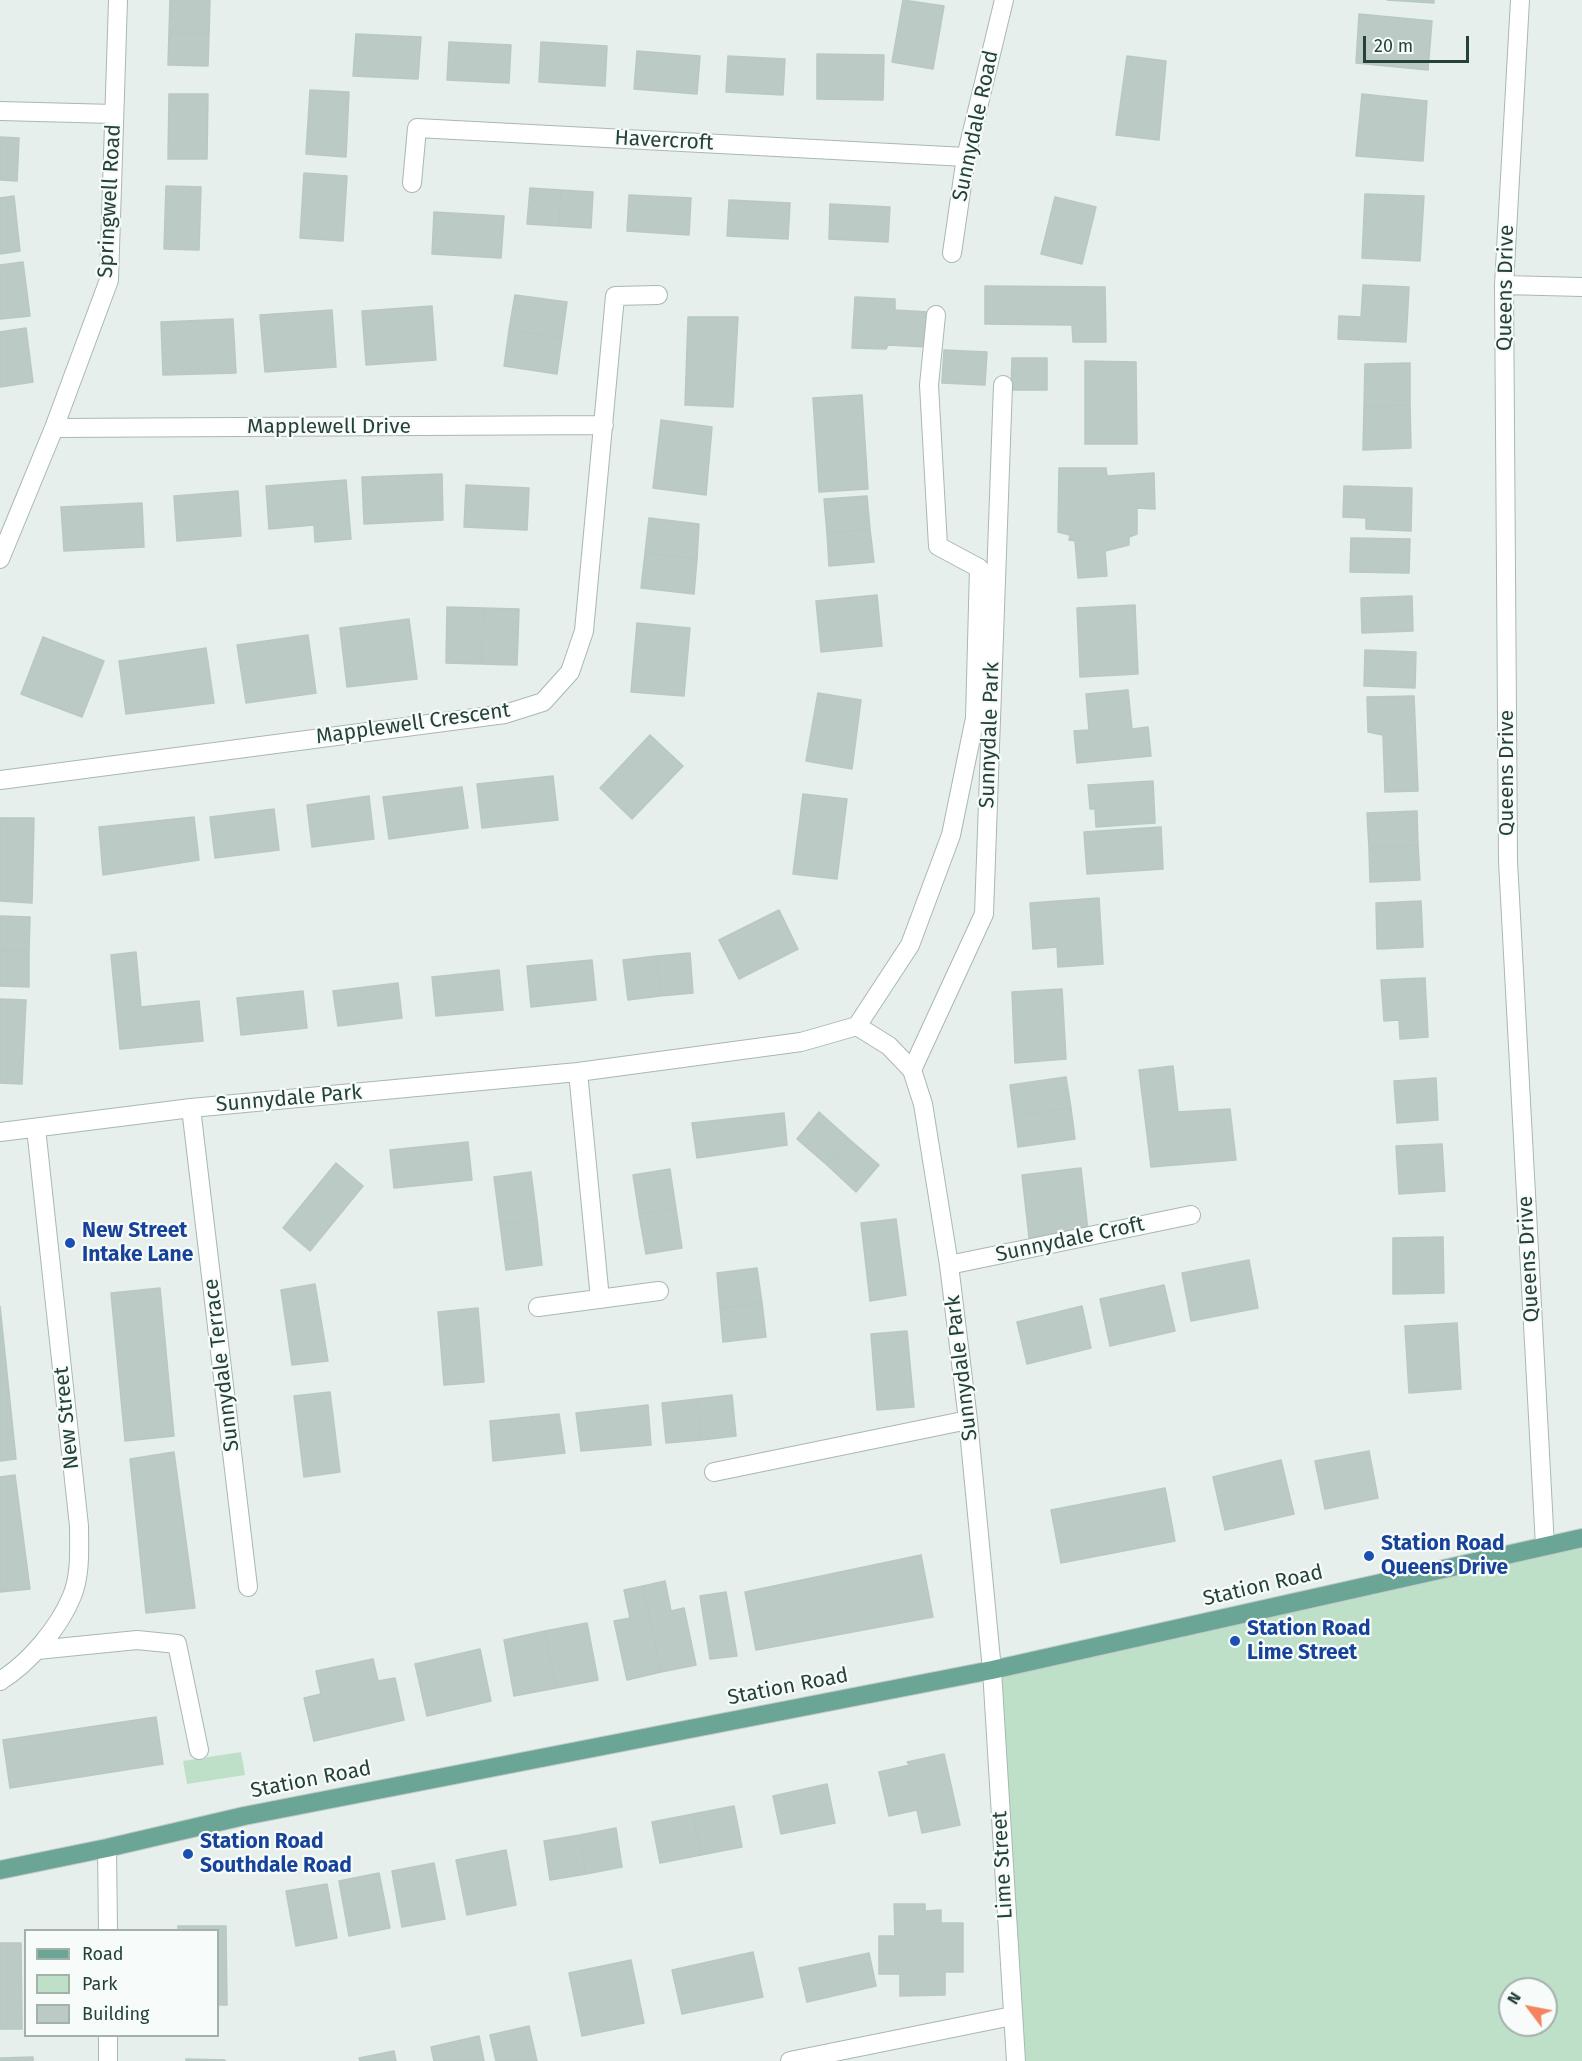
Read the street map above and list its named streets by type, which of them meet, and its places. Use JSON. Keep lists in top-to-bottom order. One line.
{"streets":{"main road":["Station Road"],"street":["Sunnydale Road","Havercroft","Springwell Road","Queens Drive","Mapplewell Drive","Mapplewell Crescent","Sunnydale Park","Sunnydale Croft","Sunnydale Terrace","New Street","Lime Street"]},"crossings":[["Sunnydale Road","Havercroft"],["Springwell Road","Mapplewell Drive"],["Queens Drive","Station Road"],["Mapplewell Drive","Mapplewell Crescent"],["Sunnydale Park","Sunnydale Croft"],["Sunnydale Park","Sunnydale Terrace"],["Sunnydale Park","New Street"],["Sunnydale Park","Station Road"],["Sunnydale Park","Lime Street"],["Station Road","Lime Street"]],"places":["New Street Intake Lane","Station Road Queens Drive","Station Road Lime Street","Station Road Southdale Road"],"legend":["Road","Park","Building"],"scale_bar":"20 m","north":"top left"}
